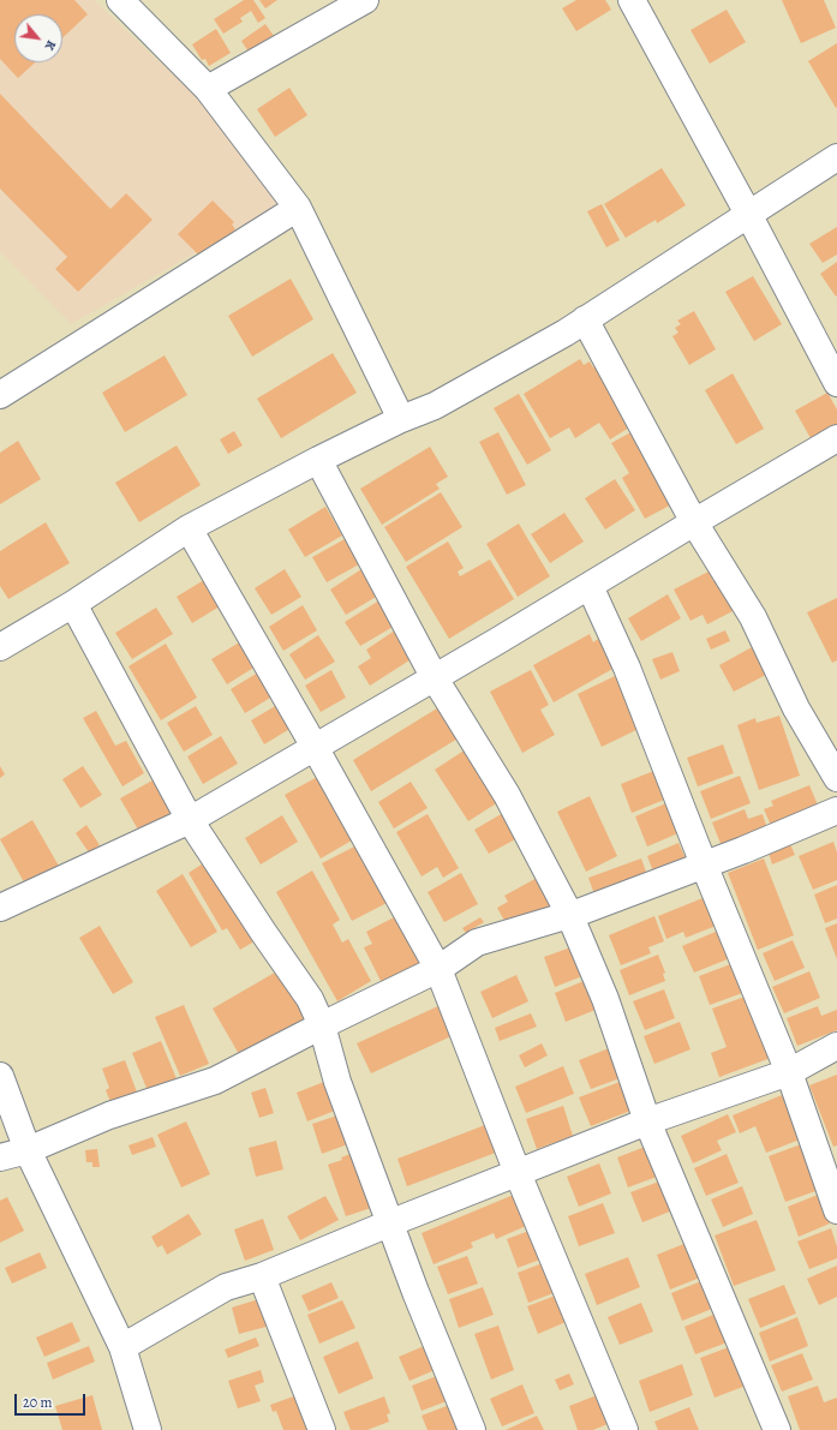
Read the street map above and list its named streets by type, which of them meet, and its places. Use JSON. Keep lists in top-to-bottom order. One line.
{"scale_bar":"20 m","north":"bottom right"}
